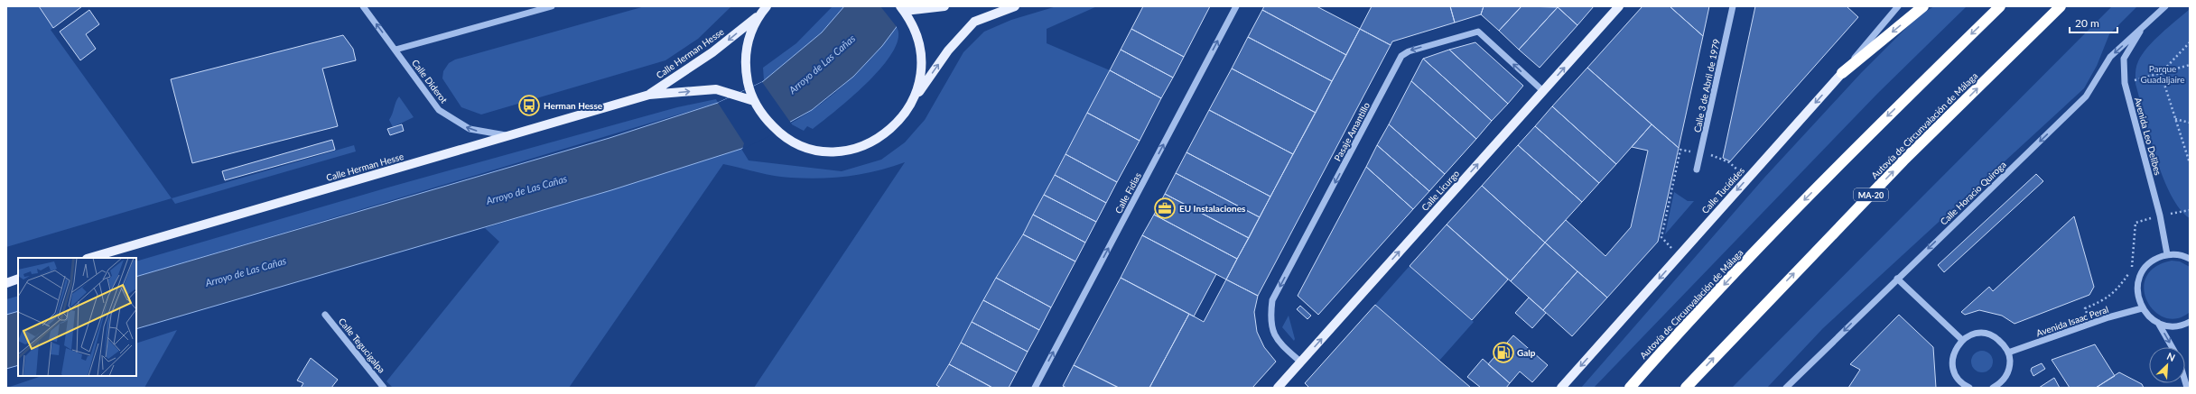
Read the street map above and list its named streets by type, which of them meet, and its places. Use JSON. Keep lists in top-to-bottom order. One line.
{"streets":{"highway":["Autovía de Circunvalación de Málaga","MA-20"],"main road":["Calle Herman Hesse","Calle Licurgo","Calle Tucídides"],"street":["Calle Diderot","Calle 3 de Abril de 1979","Pasaje Amantillo","Avenida Leo Delibes","Calle Fidias","Calle Horacio Quiroga","Avenida Isaac Peral","Calle Tegucigalpa"]},"crossings":[["Calle Herman Hesse","Calle Diderot"],["Pasaje Amantillo","Calle Licurgo"],["Avenida Leo Delibes","Calle Horacio Quiroga"]],"one_way":["Calle Diderot","Calle Licurgo","Calle Tucídides","Calle Fidias","Calle Horacio Quiroga"],"water":["Arroyo de Las Cañas"],"parks":["Parque Guadaljaire"],"places":{"bus stop":["Herman Hesse"],"office":["EU Instalaciones"],"fuel station":["Galp"]},"scale_bar":"20 m","north":"top right"}
